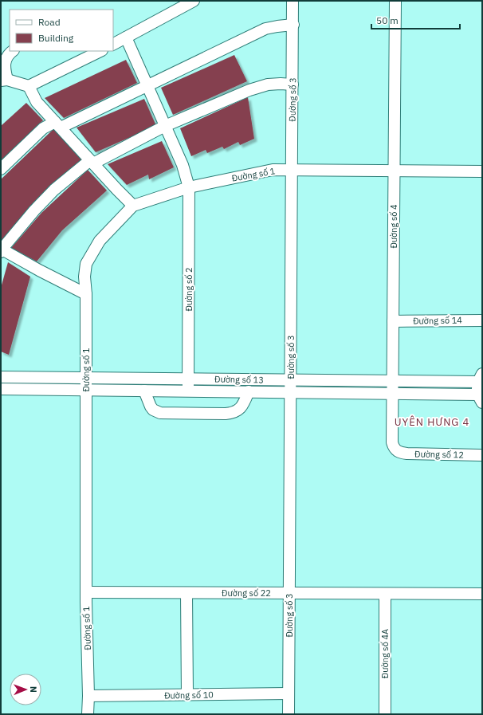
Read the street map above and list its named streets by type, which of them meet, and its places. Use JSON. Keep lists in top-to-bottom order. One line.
{"streets":{"street":["Đường số 3","Đường số 1","Đường số 4","Đường số 2","Đường số 14","Đường số 13","Đường số 12","Đường số 22","Đường số 4A","Đường số 10"]},"crossings":[["Đường số 3","Đường số 1"],["Đường số 3","Đường số 13"],["Đường số 3","Đường số 22"],["Đường số 3","Đường số 10"],["Đường số 1","Đường số 4"],["Đường số 1","Đường số 2"],["Đường số 1","Đường số 13"],["Đường số 1","Đường số 22"],["Đường số 1","Đường số 10"],["Đường số 4","Đường số 14"],["Đường số 4","Đường số 13"],["Đường số 4","Đường số 12"],["Đường số 2","Đường số 13"],["Đường số 22","Đường số 4A"]],"districts":["UYÊN HƯNG 4"],"legend":["Road","Building"],"scale_bar":"50 m","north":"right"}
